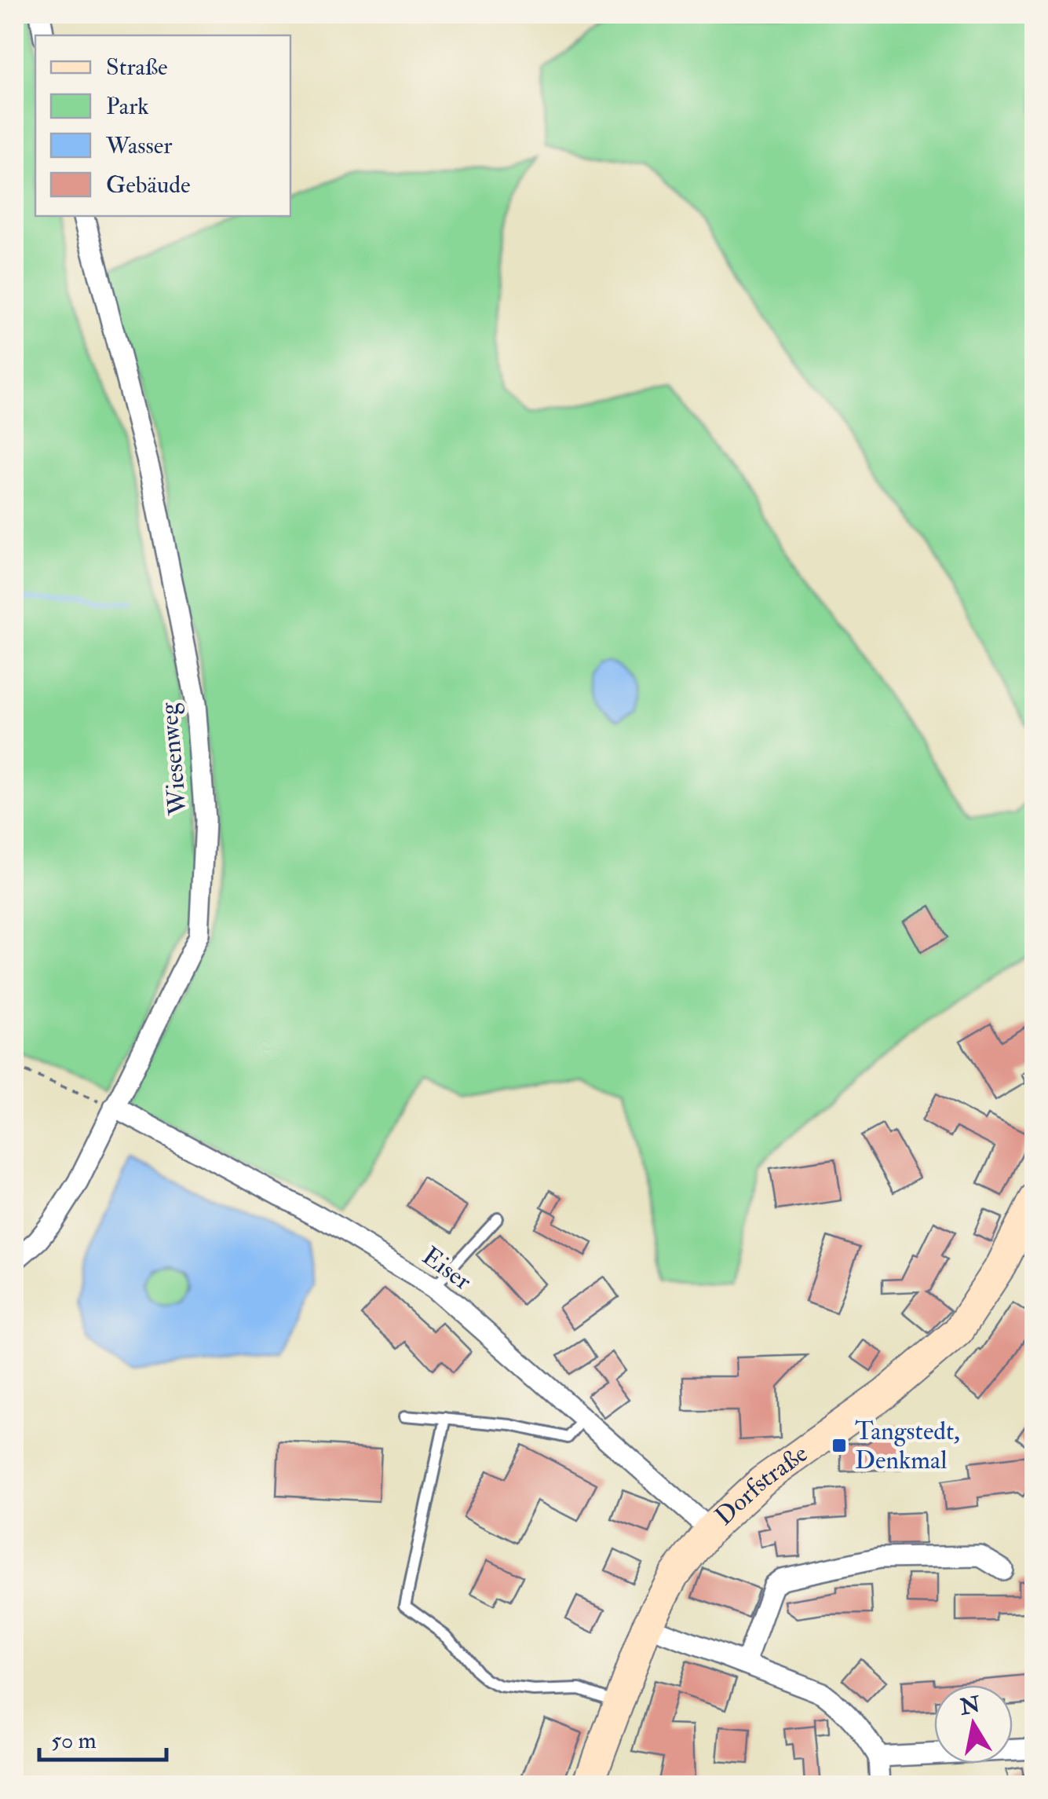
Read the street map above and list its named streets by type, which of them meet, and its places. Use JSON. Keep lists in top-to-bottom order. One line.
{"streets":{"main road":["Dorfstraße"],"street":["Wiesenweg","Eiser"]},"crossings":[["Wiesenweg","Eiser"],["Eiser","Dorfstraße"]],"places":{"transit":["Tangstedt, Denkmal"]},"legend":["Straße","Park","Wasser","Gebäude"],"scale_bar":"50 m","north":"top"}
